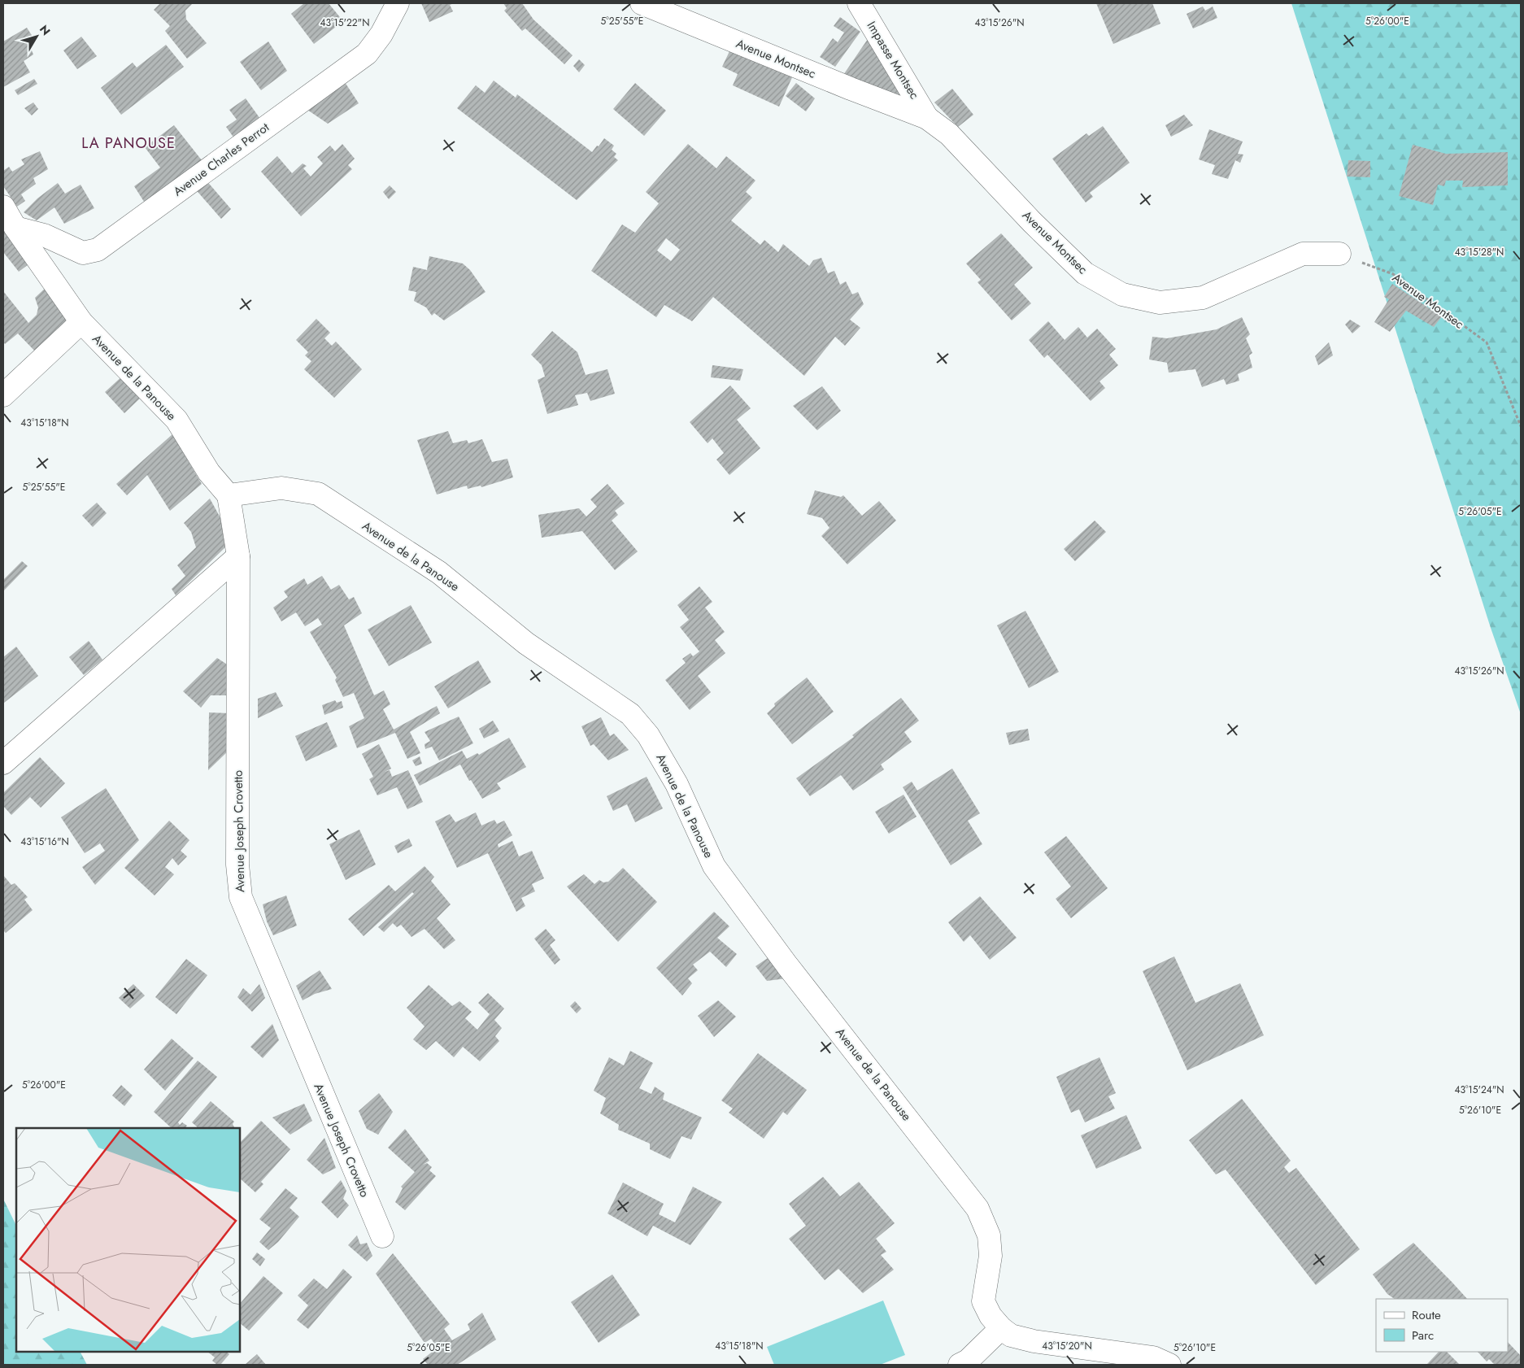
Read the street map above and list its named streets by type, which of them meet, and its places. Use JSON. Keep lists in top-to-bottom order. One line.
{"streets":{"street":["Avenue Montsec","Impasse Montsec","Avenue Charles Perrot","Avenue de la Panouse","Avenue Joseph Crovetto"]},"crossings":[["Avenue Montsec","Impasse Montsec"],["Avenue Charles Perrot","Avenue de la Panouse"],["Avenue de la Panouse","Avenue Joseph Crovetto"]],"districts":["LA PANOUSE"],"legend":["Route","Parc"],"north":"top right","coordinates":["5°25'55\"E","5°26'00\"E","43°15'22\"N","43°15'26\"N","43°15'28\"N","43°15'18\"N","5°26'05\"E","43°15'16\"N","43°15'24\"N","5°26'10\"E","43°15'20\"N"]}
